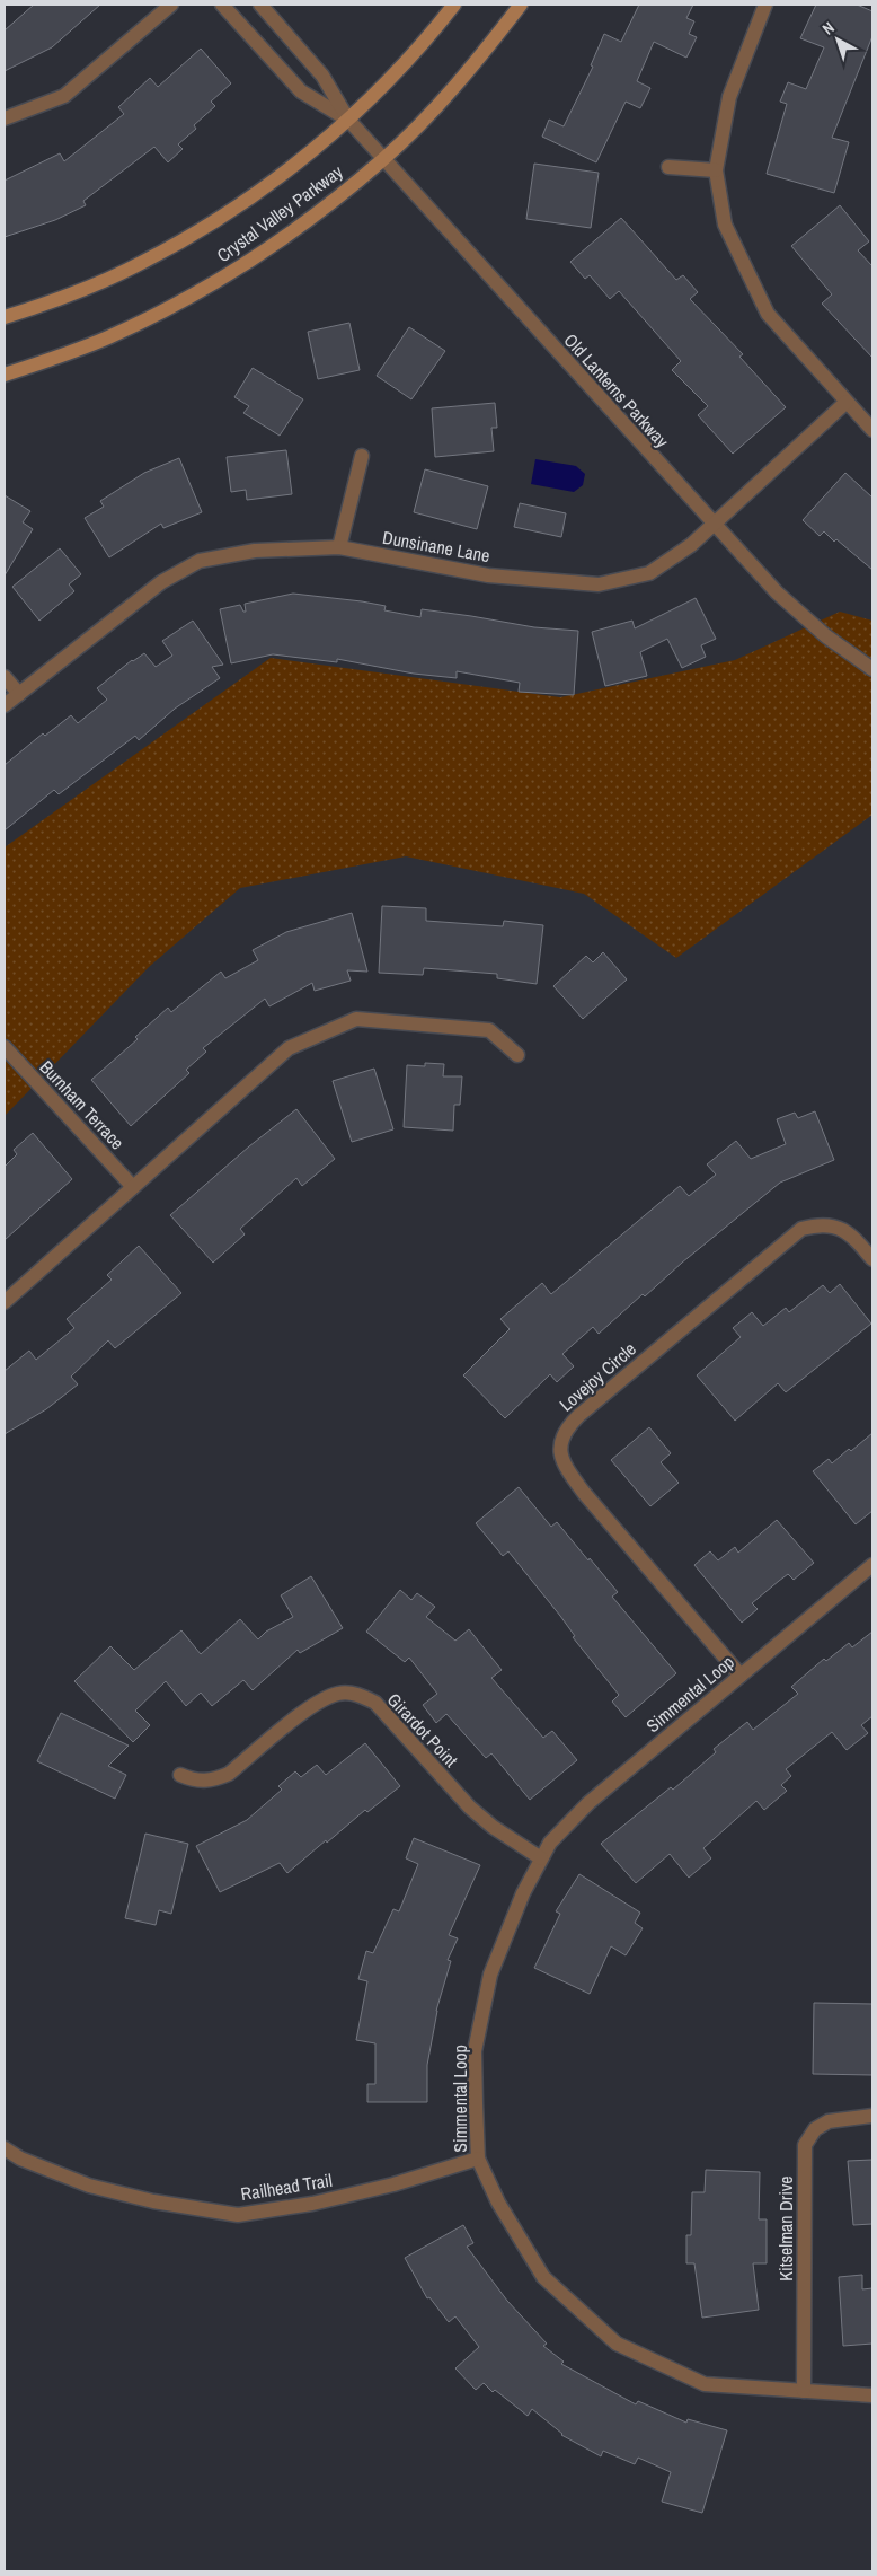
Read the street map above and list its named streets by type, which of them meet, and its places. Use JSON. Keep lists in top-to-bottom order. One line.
{"streets":{"main road":["Crystal Valley Parkway"],"street":["Old Lanterns Parkway","Dunsinane Lane","Burnham Terrace","Lovejoy Circle","Simmental Loop","Girardot Point","Railhead Trail","Kitselman Drive"]},"crossings":[["Crystal Valley Parkway","Old Lanterns Parkway"],["Old Lanterns Parkway","Dunsinane Lane"],["Lovejoy Circle","Simmental Loop"],["Simmental Loop","Girardot Point"],["Simmental Loop","Railhead Trail"],["Simmental Loop","Kitselman Drive"]],"north":"top left"}
